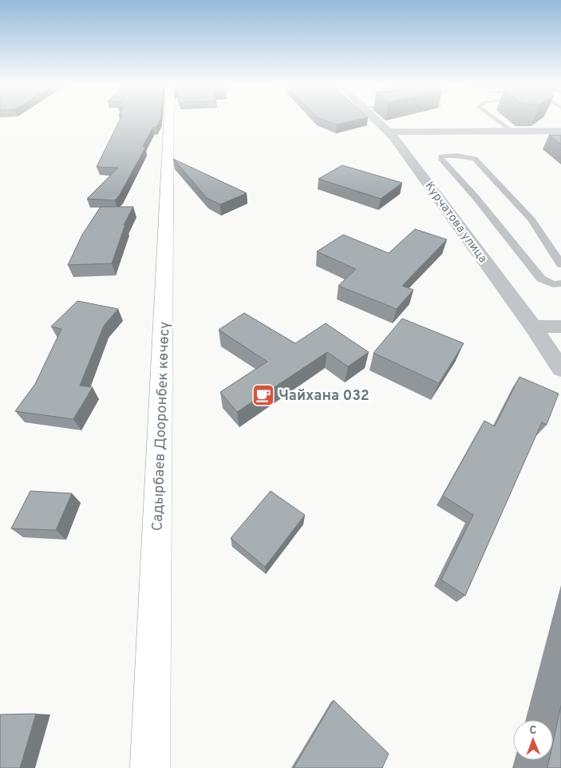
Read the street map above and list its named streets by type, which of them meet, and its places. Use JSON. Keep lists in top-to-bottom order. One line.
{"streets":{"main road":["Садырбаев Дооронбек көчөсү"],"street":["Курчатова улица"]},"places":{"cafe":["Чайхана 032"]},"north":"top"}
